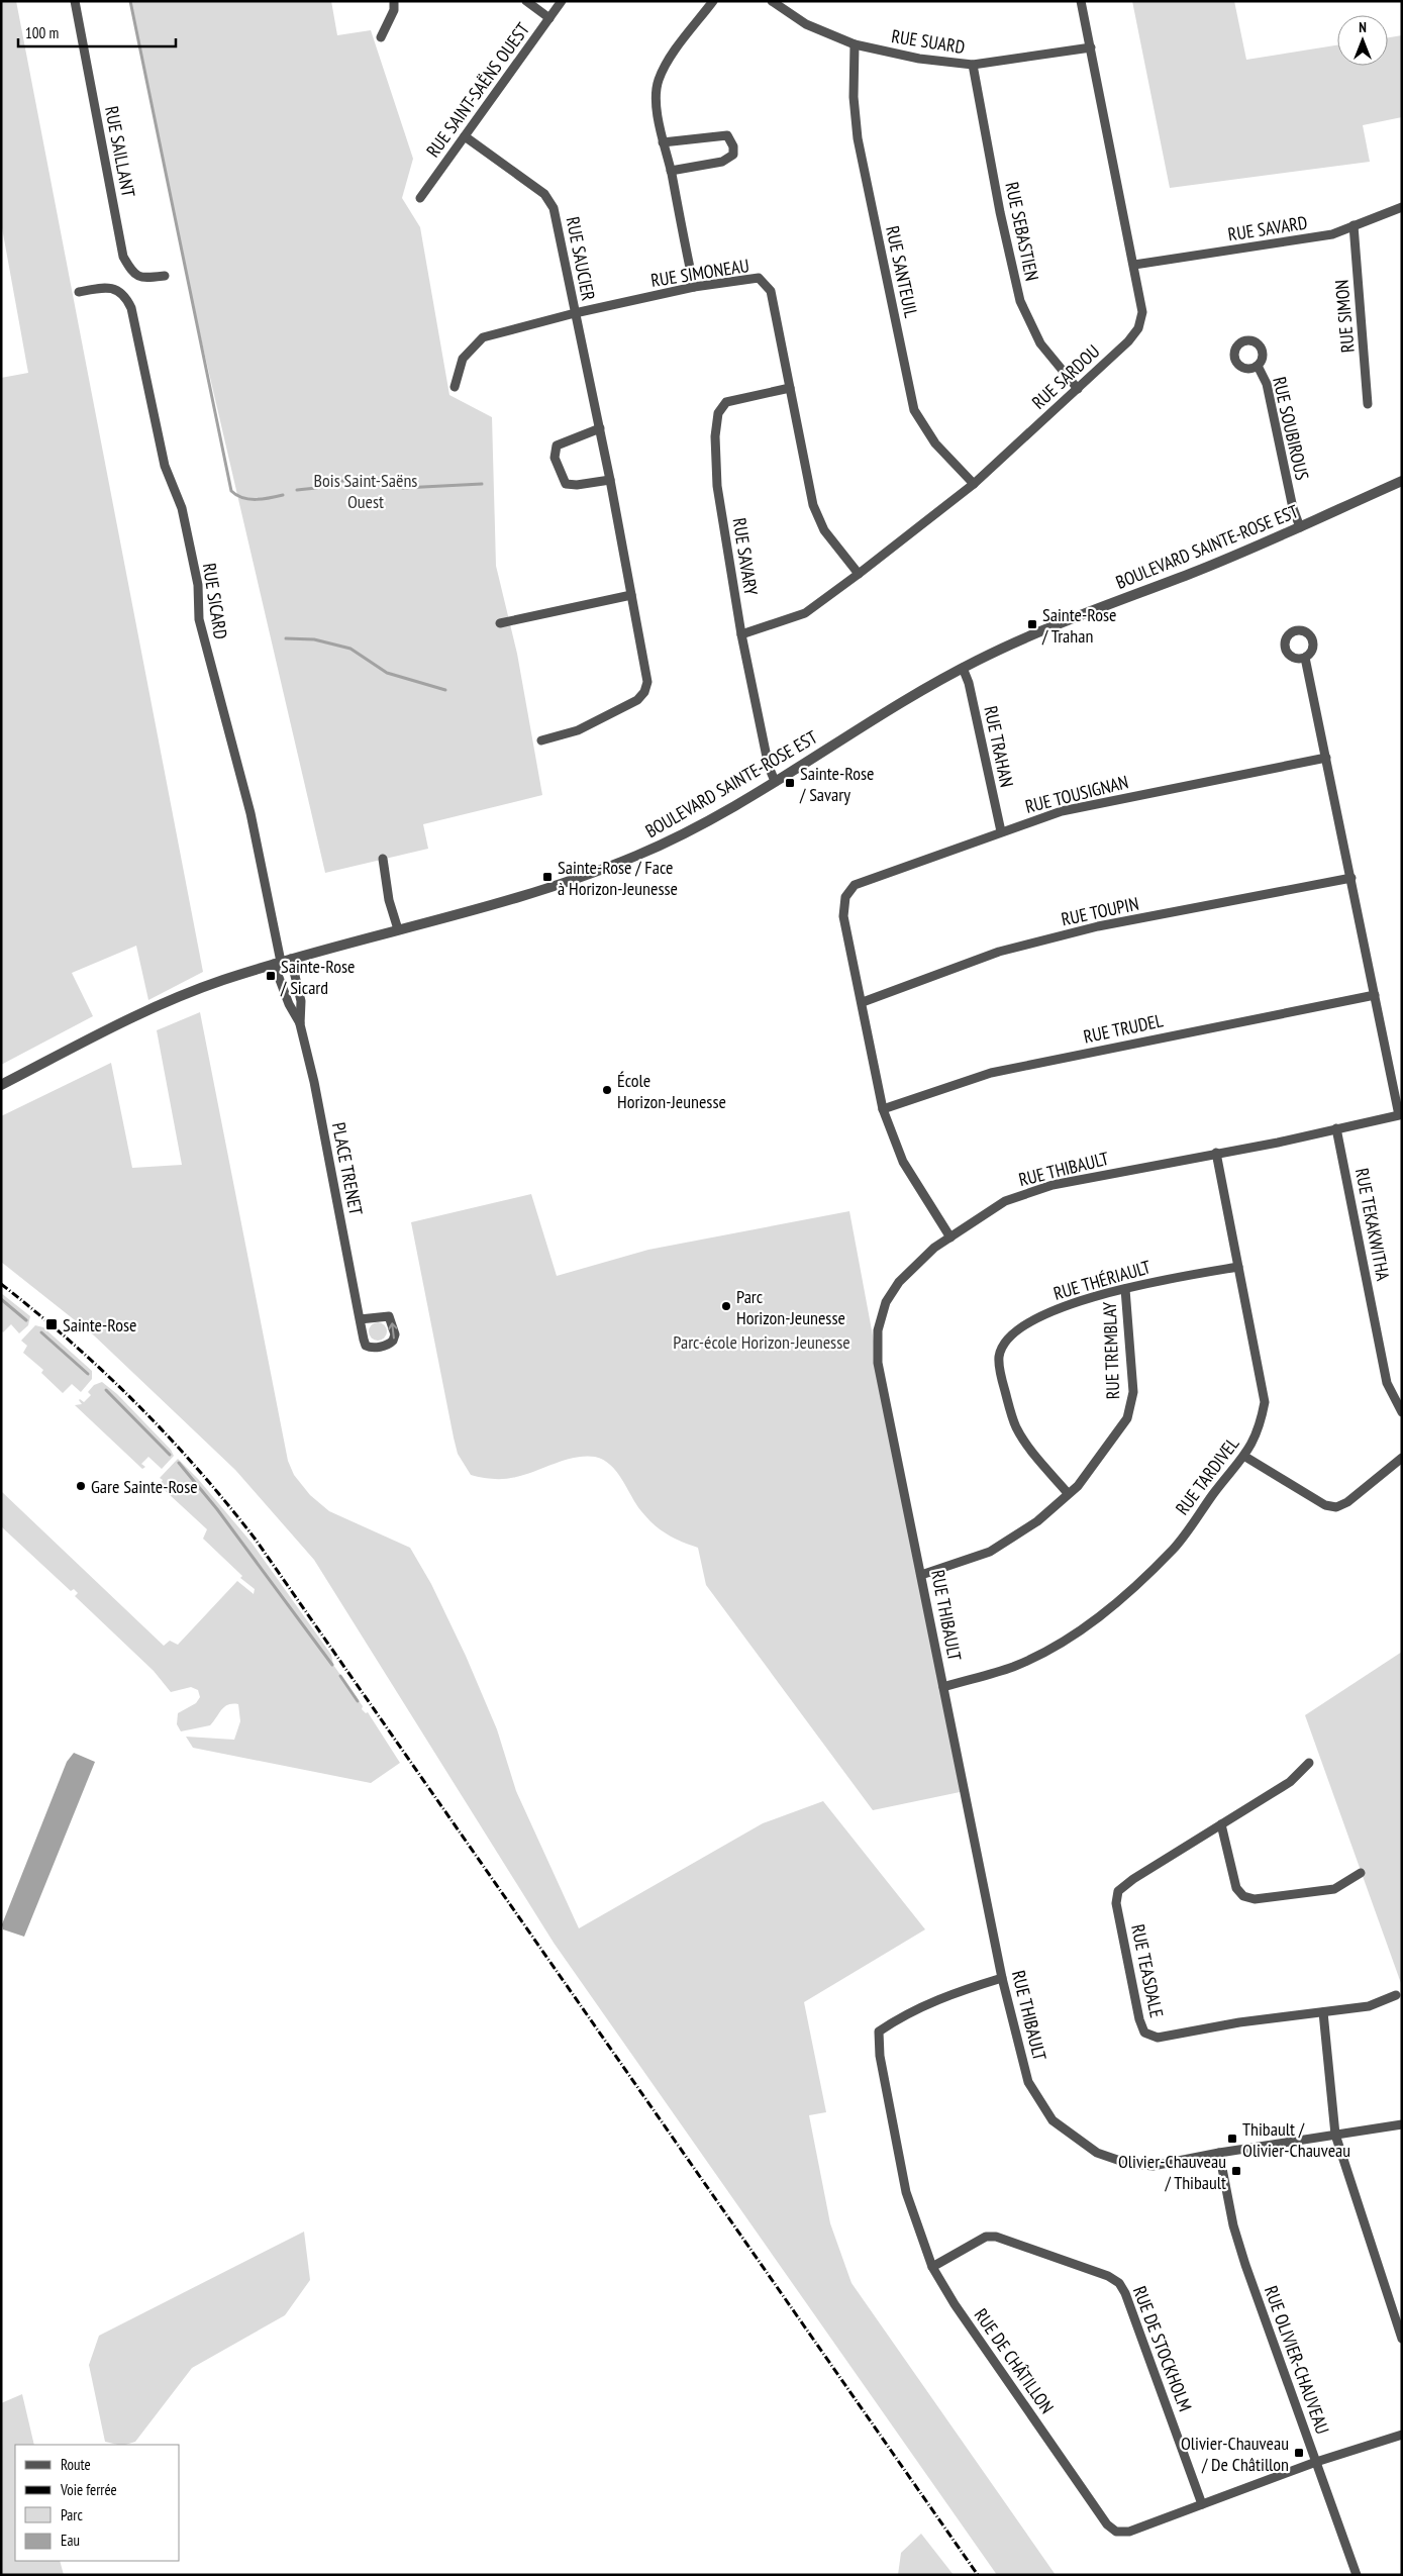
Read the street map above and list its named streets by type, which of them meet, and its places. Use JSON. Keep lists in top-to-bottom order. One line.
{"streets":{"street":["RUE SUARD","RUE SAINT-SAËNS OUEST","RUE SAILLANT","RUE SAVARD","RUE SEBASTIEN","RUE SAUCIER","RUE SANTEUIL","RUE SIMONEAU","RUE SIMON","RUE SARDOU","RUE SOUBIROUS","BOULEVARD SAINTE-ROSE EST","RUE SAVARY","RUE SICARD","RUE TRAHAN","RUE TOUSIGNAN","RUE TOUPIN","RUE TRUDEL","PLACE TRENET","RUE THIBAULT","RUE TEKAKWITHA","RUE THÉRIAULT","RUE TREMBLAY","RUE TARDIVEL","RUE TEASDALE","RUE DE STOCKHOLM","RUE OLIVIER-CHAUVEAU","RUE DE CHÂTILLON"]},"crossings":[["RUE SUARD","RUE SEBASTIEN"],["RUE SUARD","RUE SANTEUIL"],["RUE SUARD","RUE SARDOU"],["RUE SAINT-SAËNS OUEST","RUE SAUCIER"],["RUE SAVARD","RUE SIMON"],["RUE SAVARD","RUE SARDOU"],["RUE SEBASTIEN","RUE SARDOU"],["RUE SAUCIER","RUE SIMONEAU"],["RUE SANTEUIL","RUE SARDOU"],["RUE SIMONEAU","RUE SARDOU"],["RUE SIMONEAU","RUE SAVARY"],["RUE SARDOU","RUE SAVARY"],["RUE SOUBIROUS","BOULEVARD SAINTE-ROSE EST"],["BOULEVARD SAINTE-ROSE EST","RUE SAVARY"],["BOULEVARD SAINTE-ROSE EST","RUE SICARD"],["BOULEVARD SAINTE-ROSE EST","RUE TRAHAN"],["BOULEVARD SAINTE-ROSE EST","PLACE TRENET"],["RUE SICARD","PLACE TRENET"],["RUE TRAHAN","RUE TOUSIGNAN"],["RUE TOUSIGNAN","RUE TOUPIN"],["RUE TOUSIGNAN","RUE TRUDEL"],["RUE TOUSIGNAN","RUE THIBAULT"],["RUE TRUDEL","RUE THIBAULT"],["RUE THIBAULT","RUE TEKAKWITHA"],["RUE THIBAULT","RUE TREMBLAY"],["RUE THIBAULT","RUE TARDIVEL"],["RUE THIBAULT","RUE OLIVIER-CHAUVEAU"],["RUE THIBAULT","RUE DE CHÂTILLON"],["RUE THÉRIAULT","RUE TREMBLAY"],["RUE THÉRIAULT","RUE TARDIVEL"],["RUE DE STOCKHOLM","RUE DE CHÂTILLON"],["RUE OLIVIER-CHAUVEAU","RUE DE CHÂTILLON"]],"parks":["Bois Saint-Saëns Ouest","Parc-école Horizon-Jeunesse"],"places":{"transit":["Sainte-Rose / Trahan","Sainte-Rose / Savary","Sainte-Rose / Face à Horizon-Jeunesse","Sainte-Rose / Sicard","Sainte-Rose","Thibault / Olivier-Chauveau","Olivier-Chauveau / Thibault","Olivier-Chauveau / De Châtillon"],"other":["École Horizon-Jeunesse","Parc Horizon-Jeunesse","Gare Sainte-Rose"]},"legend":["Route","Voie ferrée","Parc","Eau"],"scale_bar":"100 m","north":"top"}
